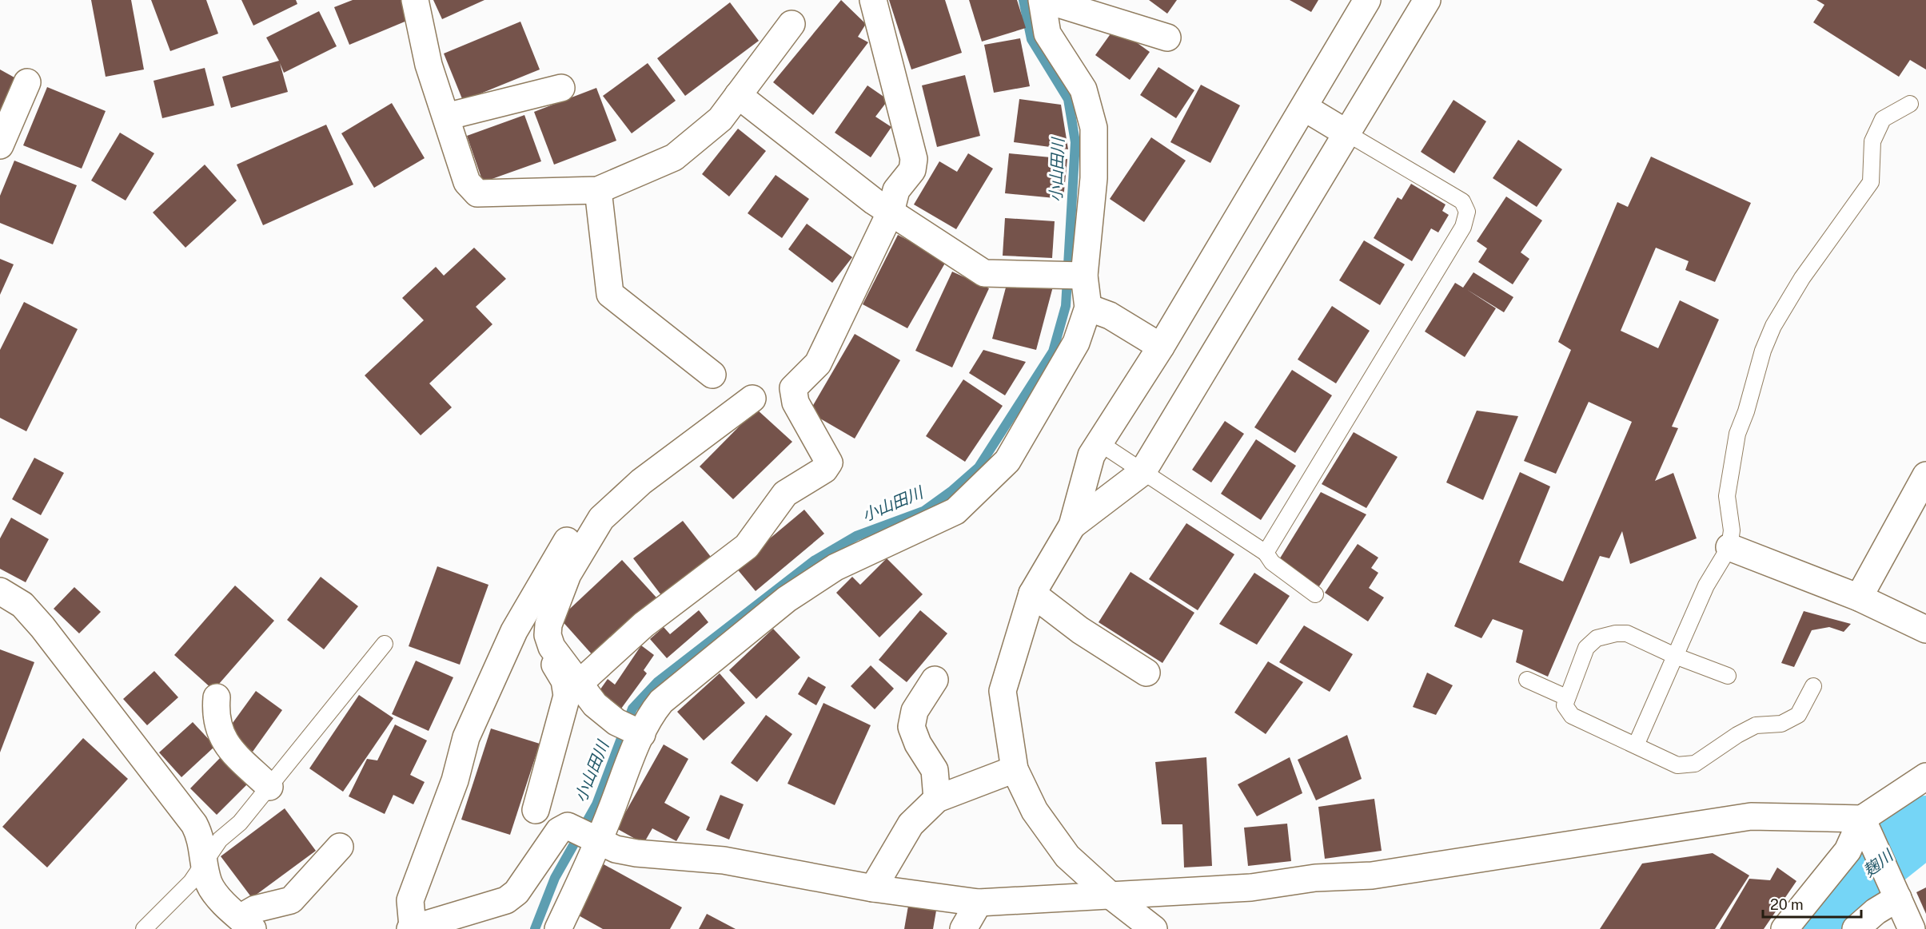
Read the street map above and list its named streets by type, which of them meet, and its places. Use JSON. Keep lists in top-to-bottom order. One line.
{"water":["小山田川","麹川"],"scale_bar":"20 m"}
